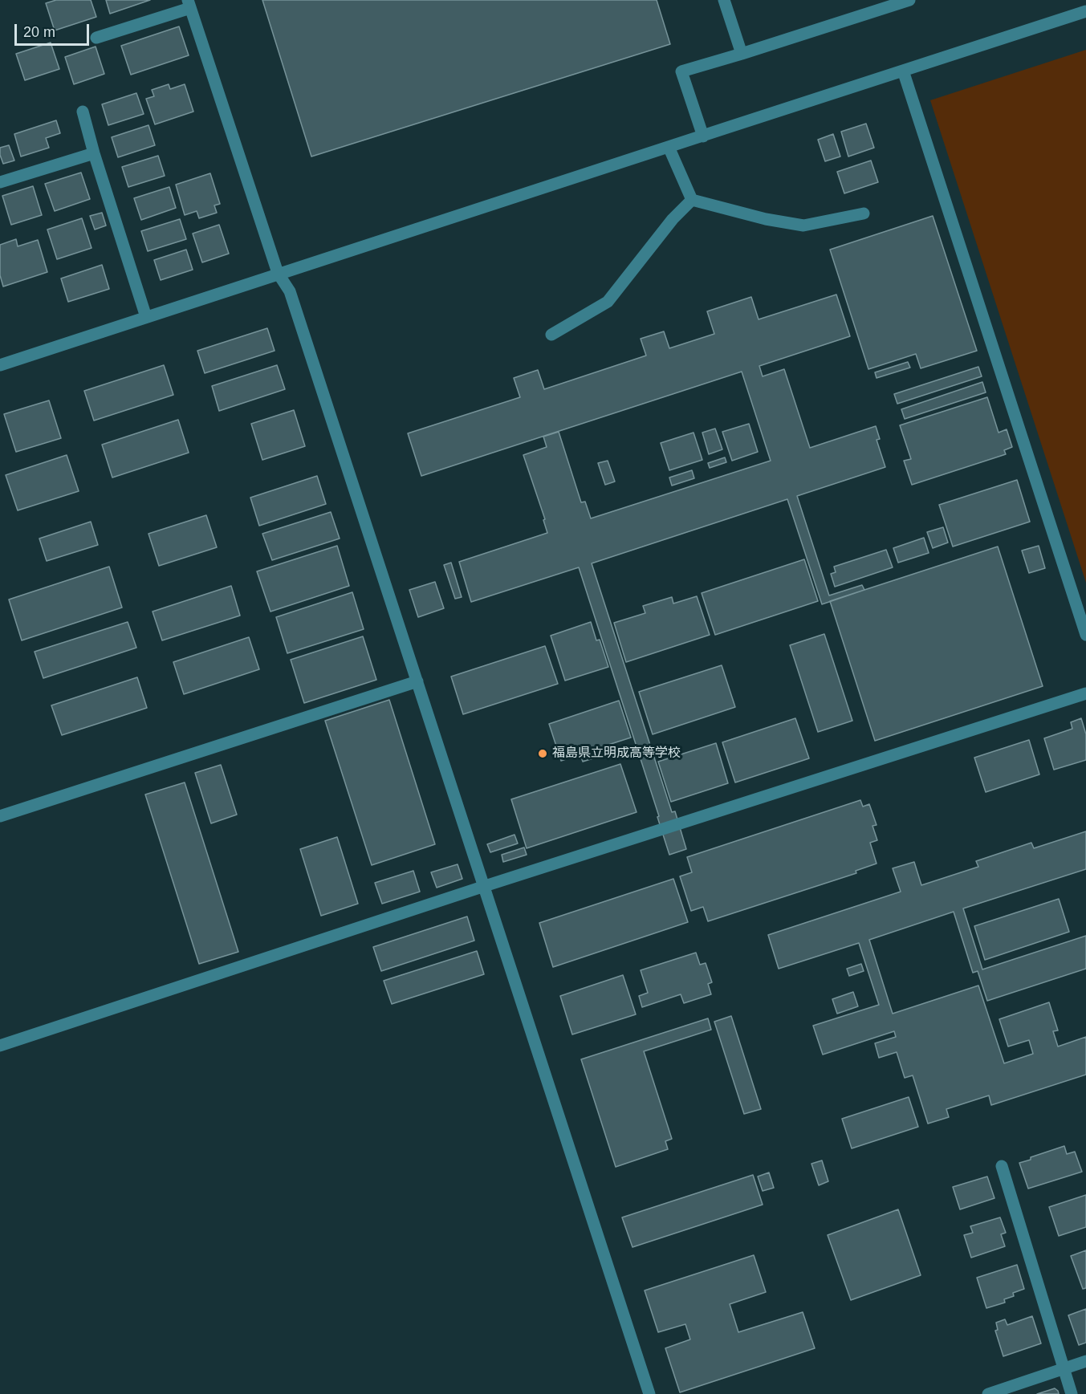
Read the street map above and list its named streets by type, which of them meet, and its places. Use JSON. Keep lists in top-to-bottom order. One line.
{"places":["福島県立明成高等学校"],"scale_bar":"20 m"}
